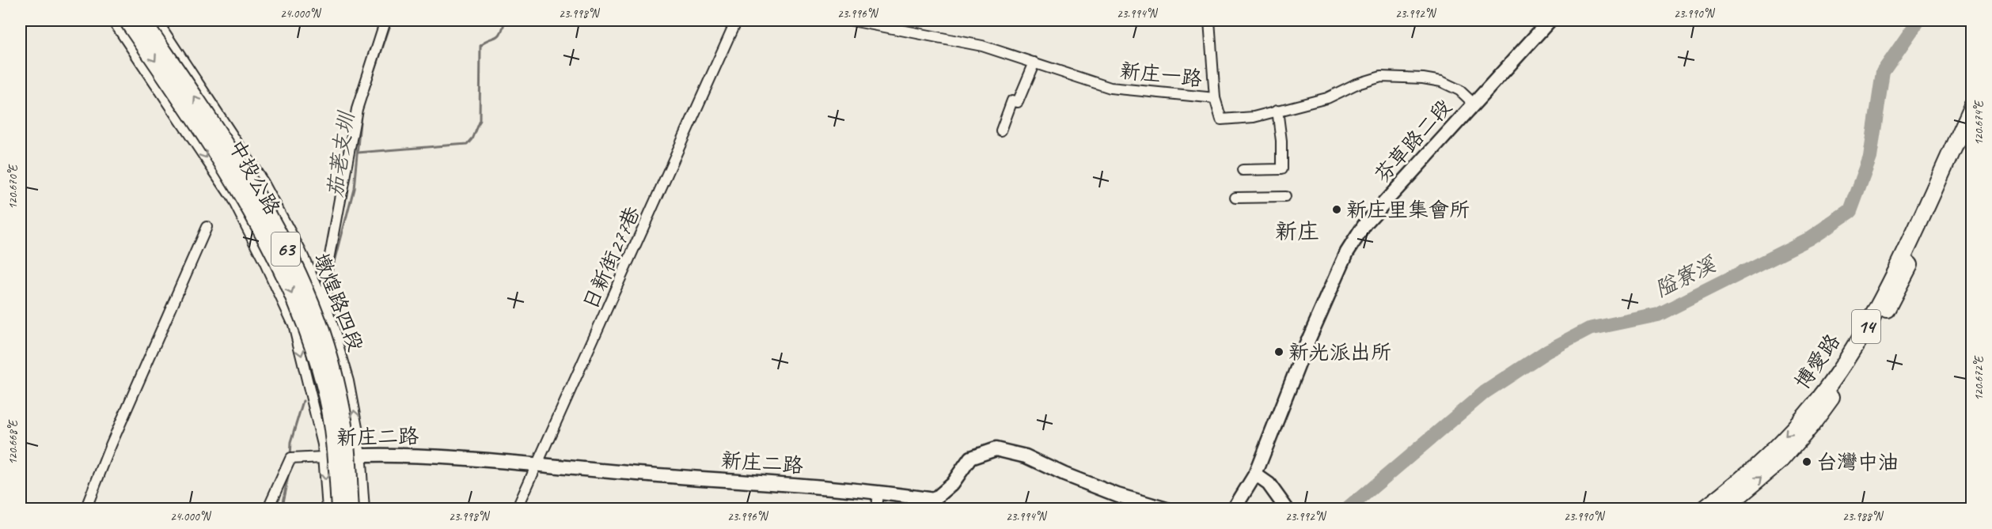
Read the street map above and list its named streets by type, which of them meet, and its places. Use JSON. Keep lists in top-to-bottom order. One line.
{"streets":{"main road":["中投公路","63","14","博愛路"],"street":["新庄一路","芬草路二段","日新街277巷","墩煌路四段","新庄二路"]},"crossings":[["新庄一路","芬草路二段"],["日新街277巷","新庄二路"],["墩煌路四段","新庄二路"]],"districts":["新庄"],"water":["茄荖支圳","隘寮溪"],"places":["新庄里集會所","新光派出所","台灣中油"],"coordinates":["24.000°N","23.998°N","23.996°N","23.994°N","23.992°N","23.990°N","120.674°E","120.670°E","120.672°E","120.668°E","23.988°N"]}
